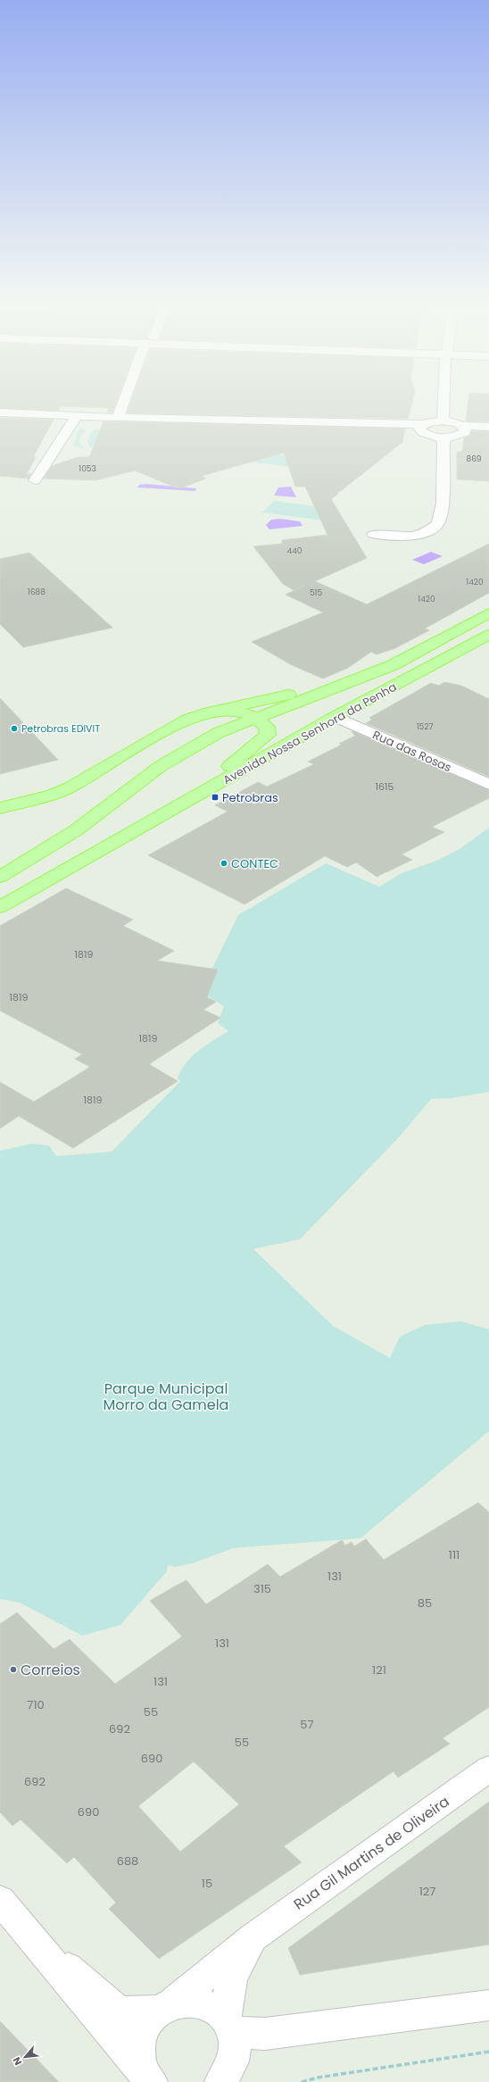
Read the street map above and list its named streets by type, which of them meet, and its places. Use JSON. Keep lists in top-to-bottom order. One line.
{"streets":{"main road":["Avenida Nossa Senhora da Penha"],"street":["Rua das Rosas","Rua Gil Martins de Oliveira"]},"crossings":[["Avenida Nossa Senhora da Penha","Rua das Rosas"]],"parks":["Parque Municipal Morro da Gamela"],"places":{"other":["Petrobras EDIVIT","CONTEC","Correios"],"transit":["Petrobras"]},"house_numbers":["869","1053","440","1420","1688","515","1420","1527","1615","1819","1819","1819","1819","111","131","315","85","131","121","131","710","55","57","692","55","690","692","690","688","15","127"],"north":"bottom left"}
